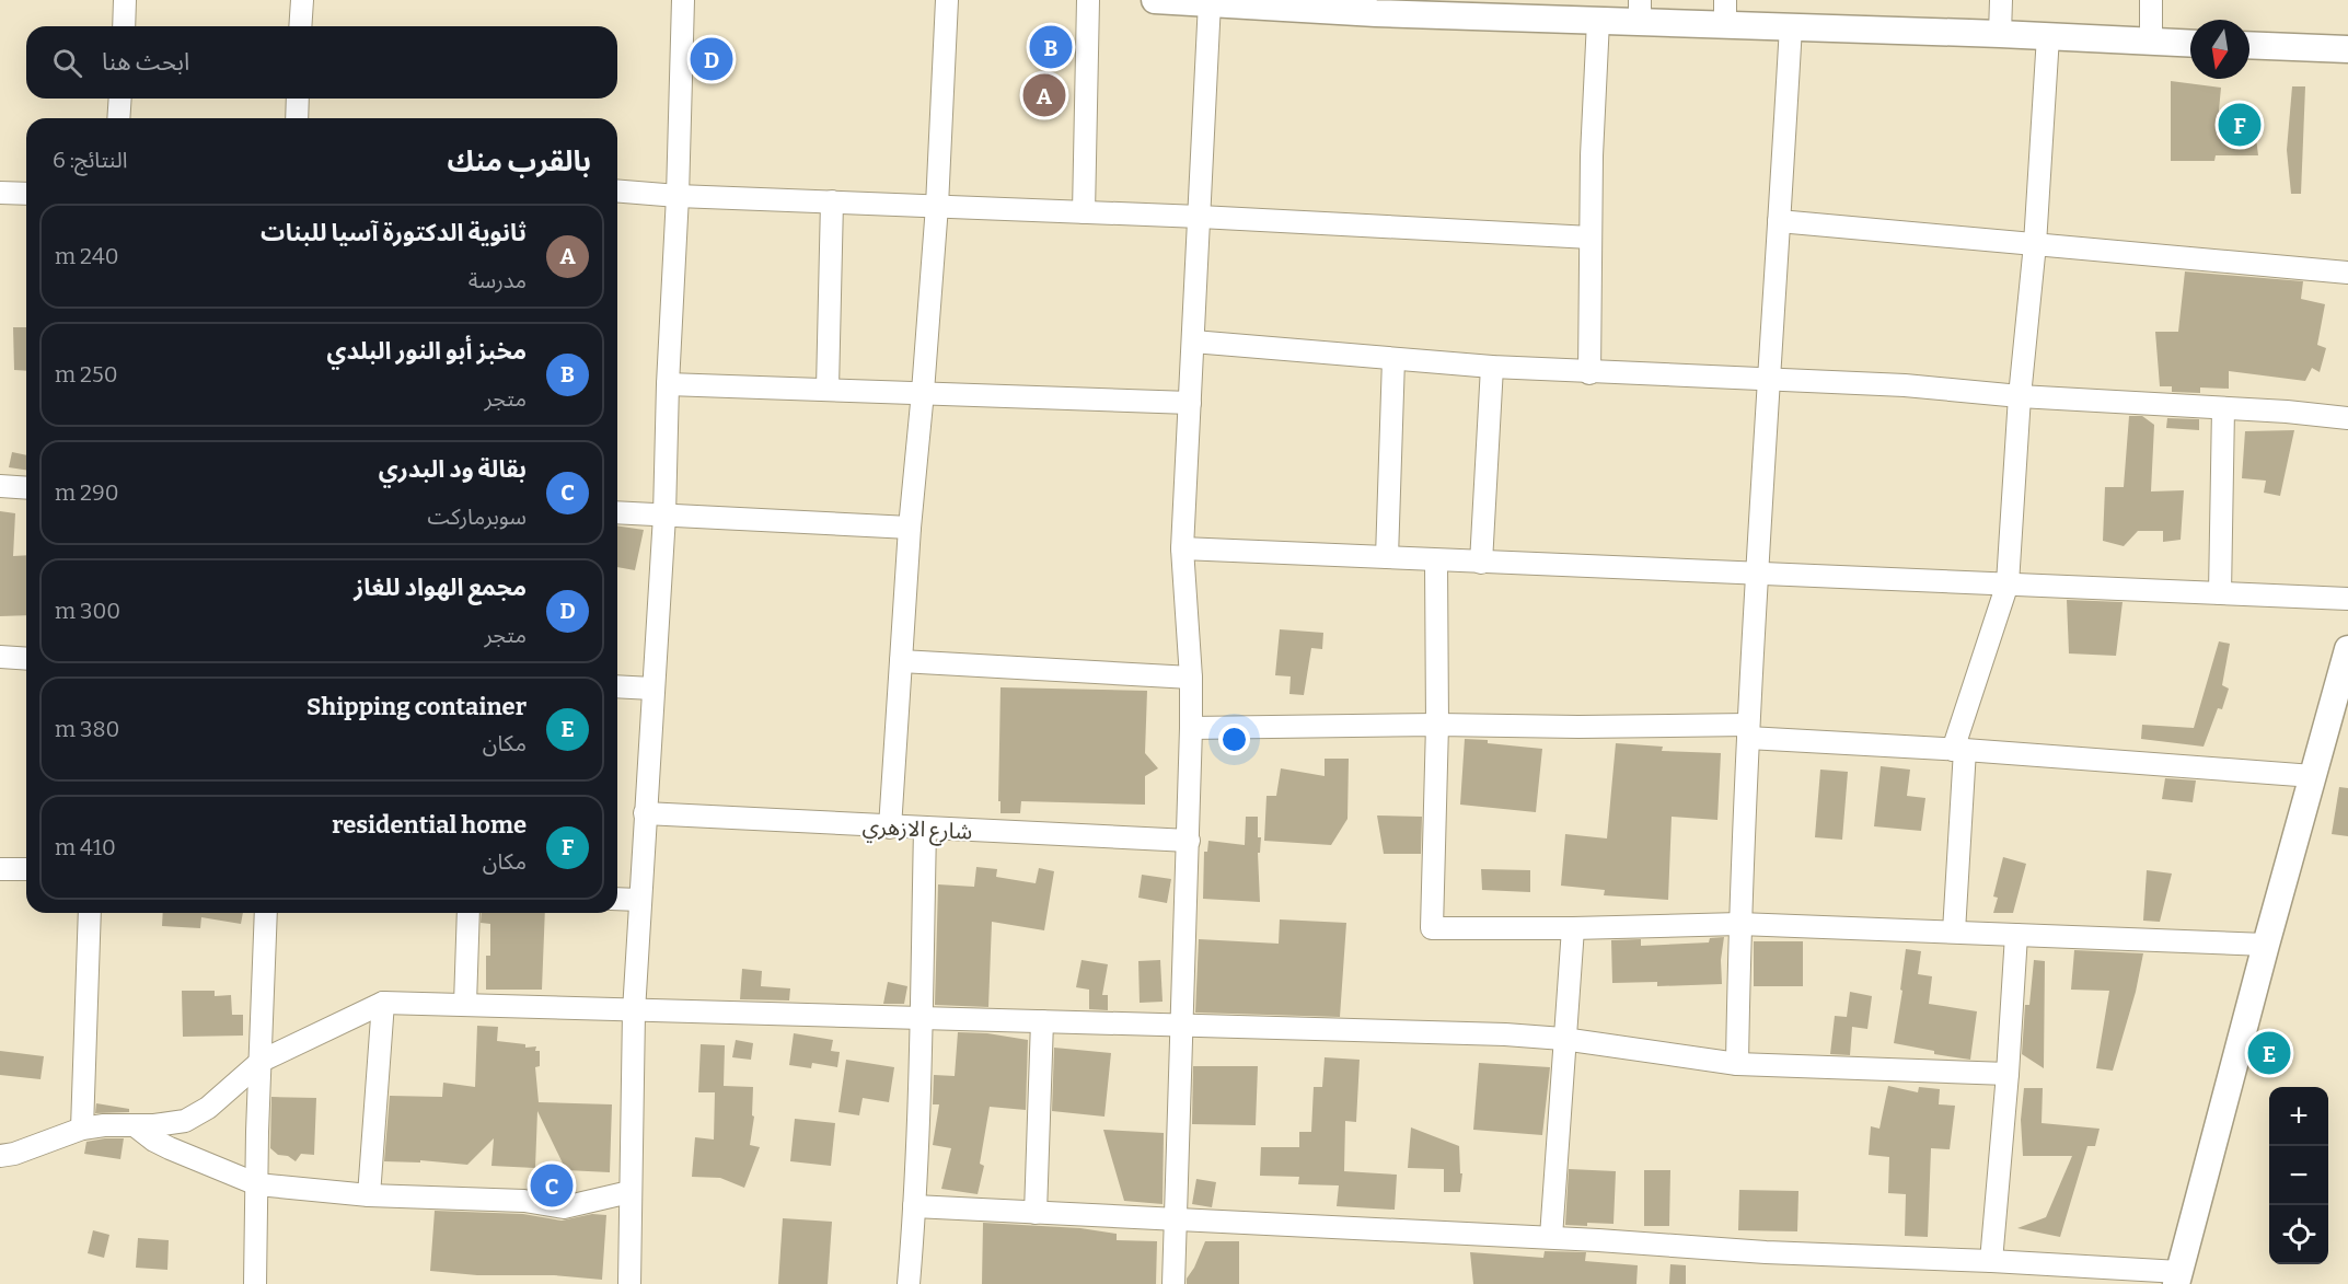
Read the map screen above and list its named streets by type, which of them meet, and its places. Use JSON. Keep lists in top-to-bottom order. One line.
{"streets":{"street":["شارع الازهري"]},"north":"bottom","page":{"pins":["B","D","A","F","E","C"],"search":"ابحث هنا","heading":["بالقرب منك","النتائج: 6"],"list":[{"mark":"A","name":"ثانوية الدكتورة آسيا للبنات","note":"مدرسة","value":"240 m"},{"mark":"B","name":"مخبز أبو النور البلدي","note":"متجر","value":"250 m"},{"mark":"C","name":"بقالة ود البدري","note":"سوبرماركت","value":"290 m"},{"mark":"D","name":"مجمع الهواد للغاز","note":"متجر","value":"300 m"},{"mark":"E","name":"Shipping container","note":"مكان","value":"380 m"},{"mark":"F","name":"residential home","note":"مكان","value":"410 m"}],"map_buttons":["+","−"]}}
